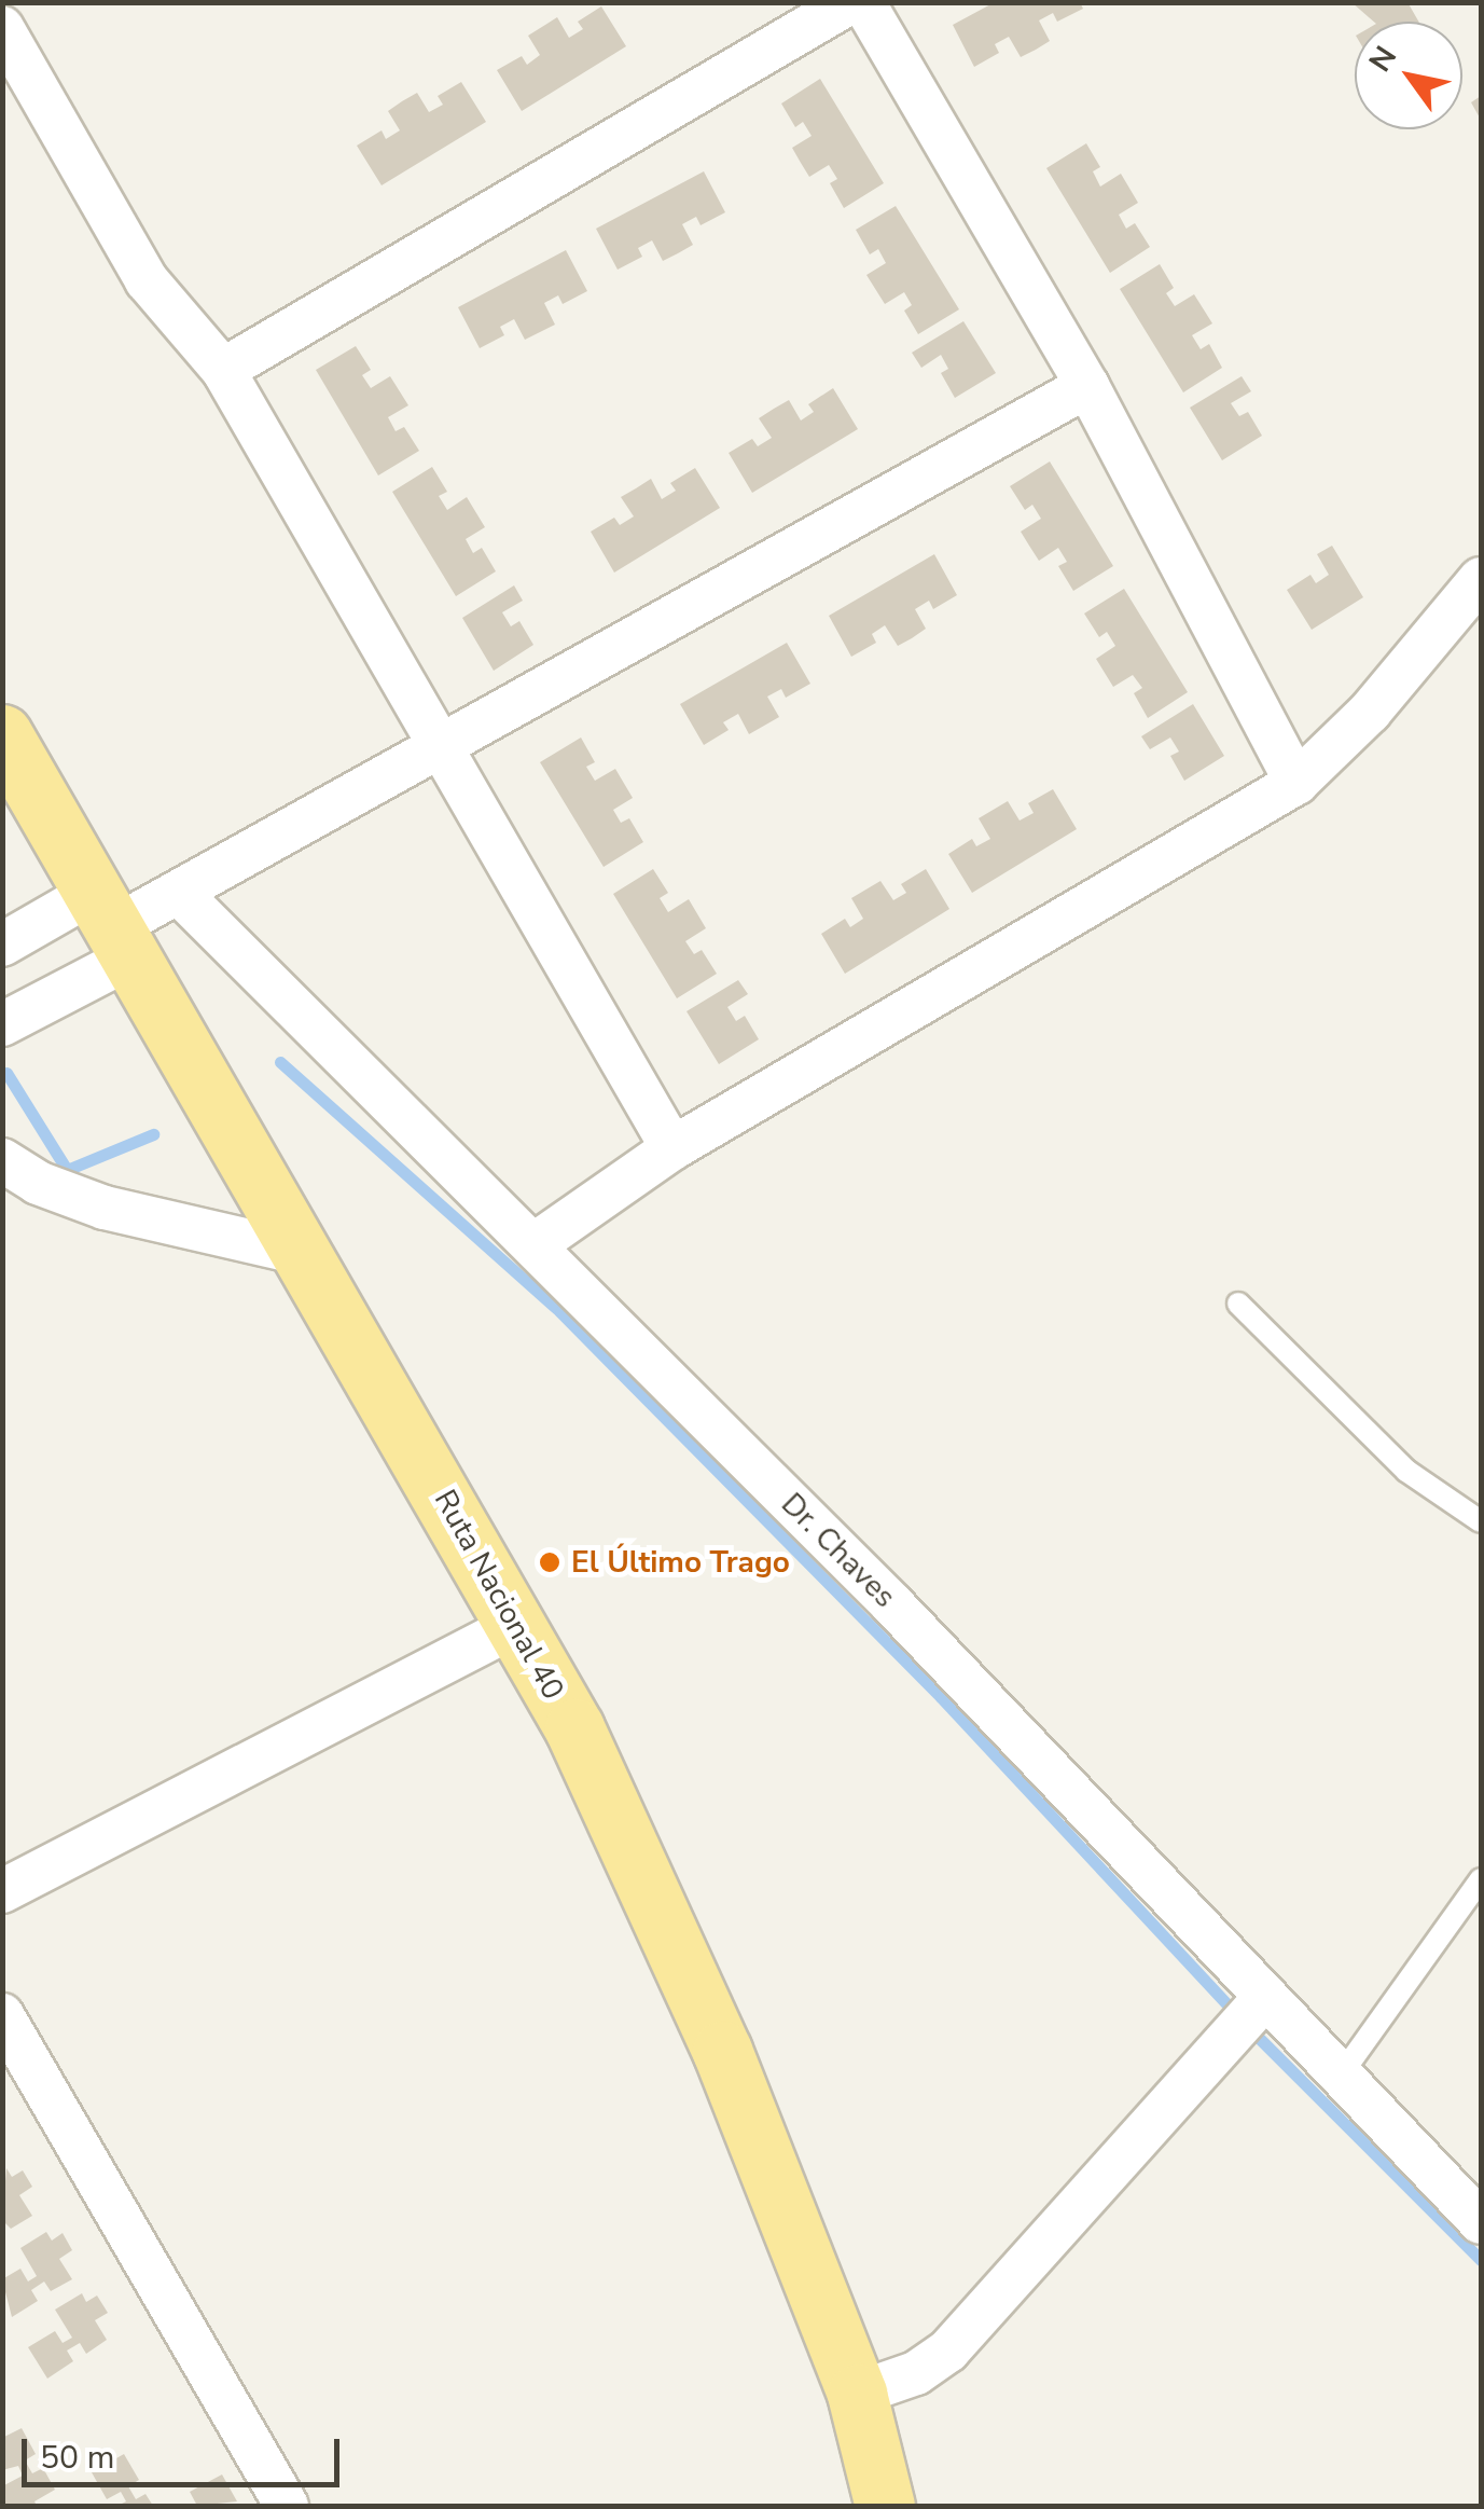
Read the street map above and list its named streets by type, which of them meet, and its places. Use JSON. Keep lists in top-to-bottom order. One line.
{"streets":{"main road":["Ruta Nacional 40"],"street":["Dr. Chaves"]},"places":["El Último Trago"],"scale_bar":"50 m","north":"top left"}
